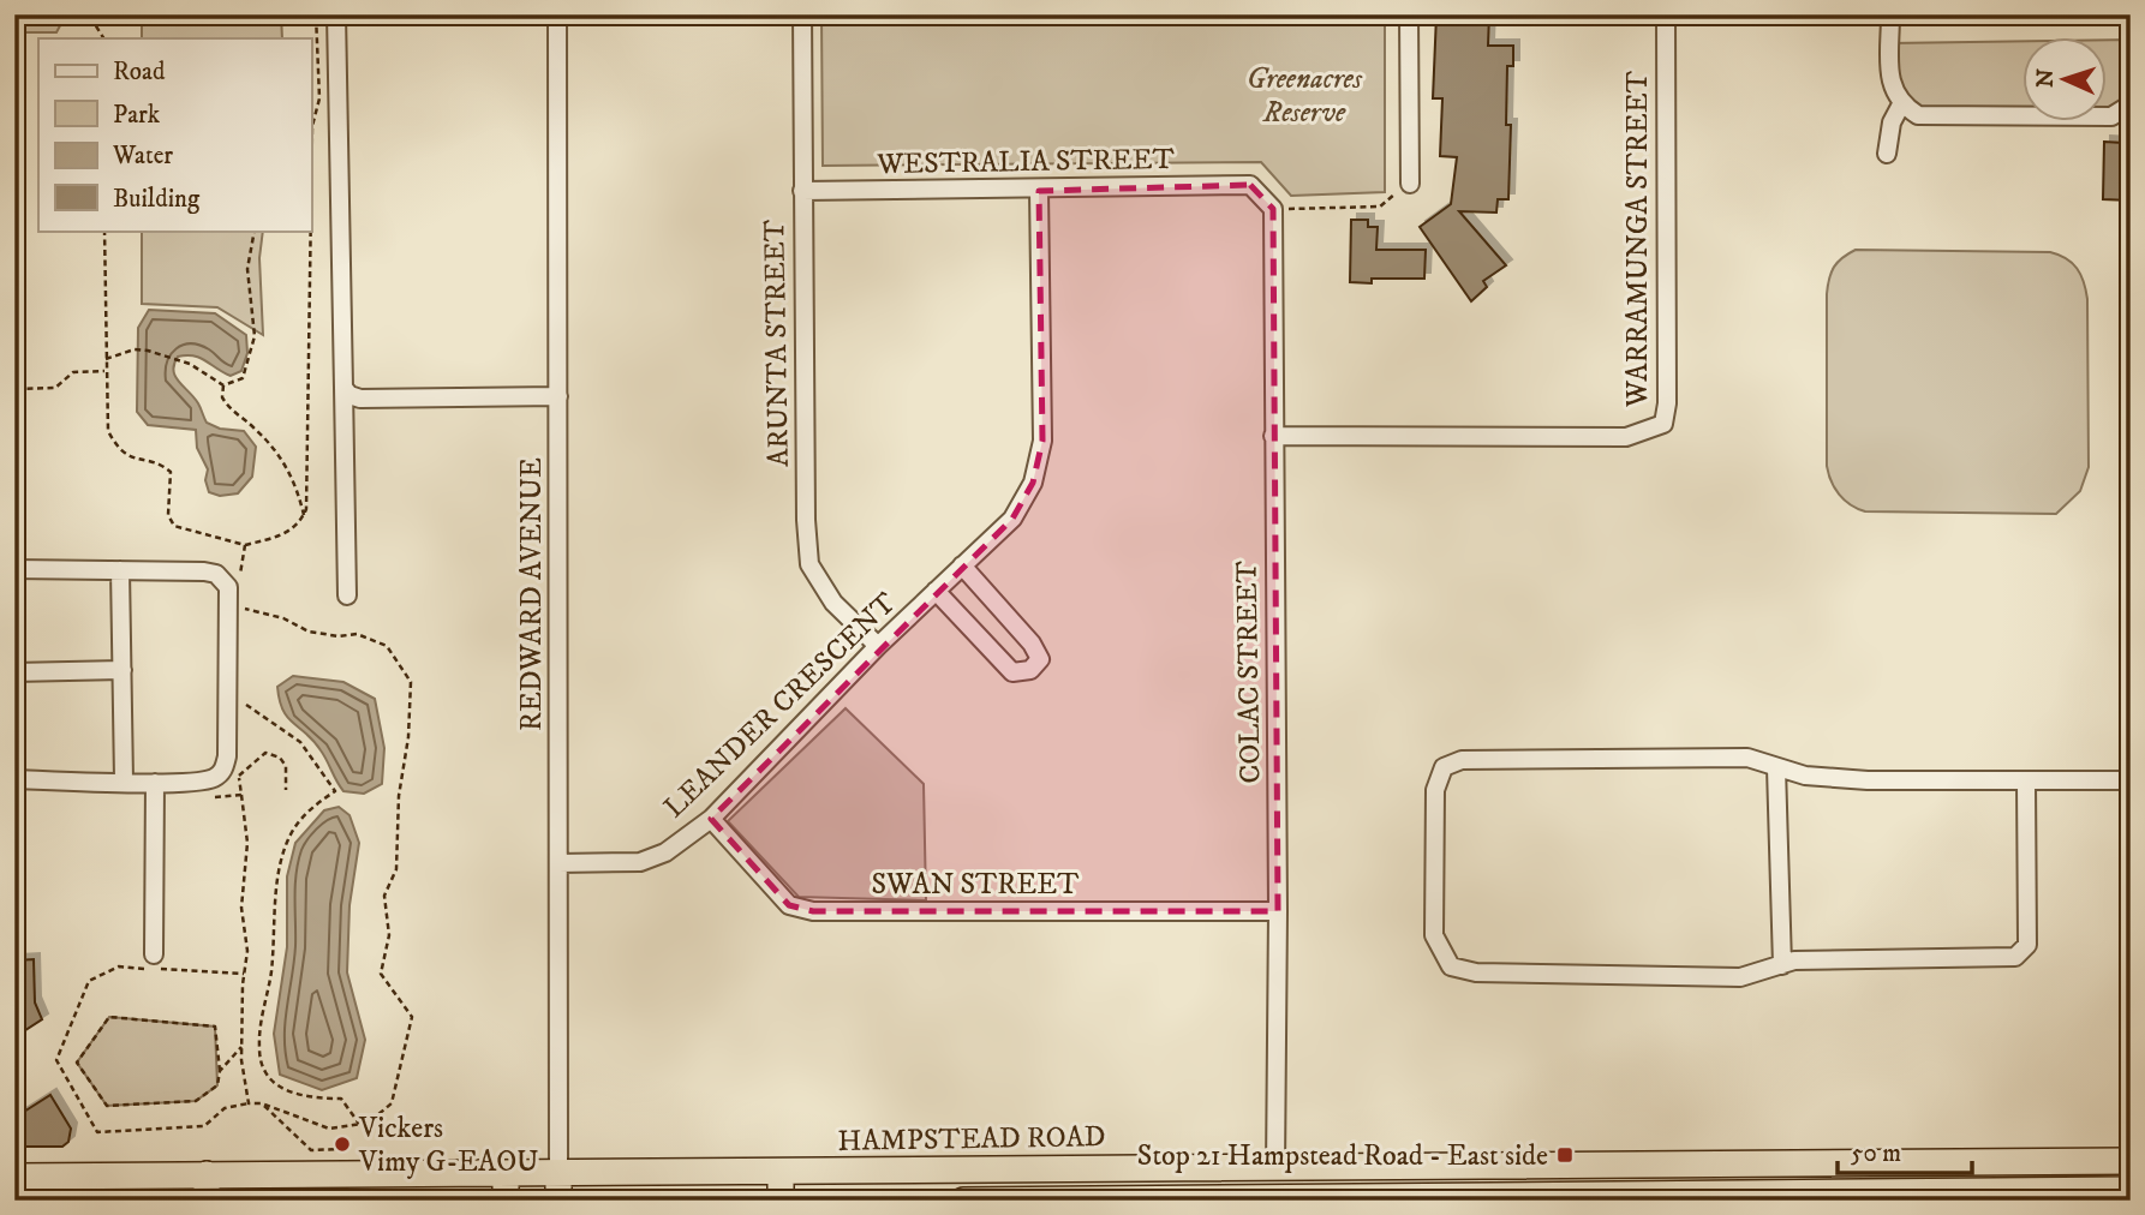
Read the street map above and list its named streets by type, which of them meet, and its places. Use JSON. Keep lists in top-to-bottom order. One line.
{"streets":{"highway":["HAMPSTEAD ROAD"],"street":["WESTRALIA STREET","WARRAMUNGA STREET","ARUNTA STREET","REDWARD AVENUE","COLAC STREET","LEANDER CRESCENT","SWAN STREET"]},"crossings":[["WESTRALIA STREET","ARUNTA STREET"],["WESTRALIA STREET","COLAC STREET"],["WESTRALIA STREET","LEANDER CRESCENT"],["WARRAMUNGA STREET","COLAC STREET"],["ARUNTA STREET","LEANDER CRESCENT"],["REDWARD AVENUE","LEANDER CRESCENT"],["REDWARD AVENUE","HAMPSTEAD ROAD"],["COLAC STREET","SWAN STREET"],["COLAC STREET","HAMPSTEAD ROAD"],["LEANDER CRESCENT","SWAN STREET"]],"parks":["Greenacres Reserve"],"places":{"other":["Vickers Vimy G-EAOU"],"transit":["Stop 21 Hampstead Road - East side"]},"legend":["Road","Park","Water","Building"],"scale_bar":"50 m","north":"left"}
